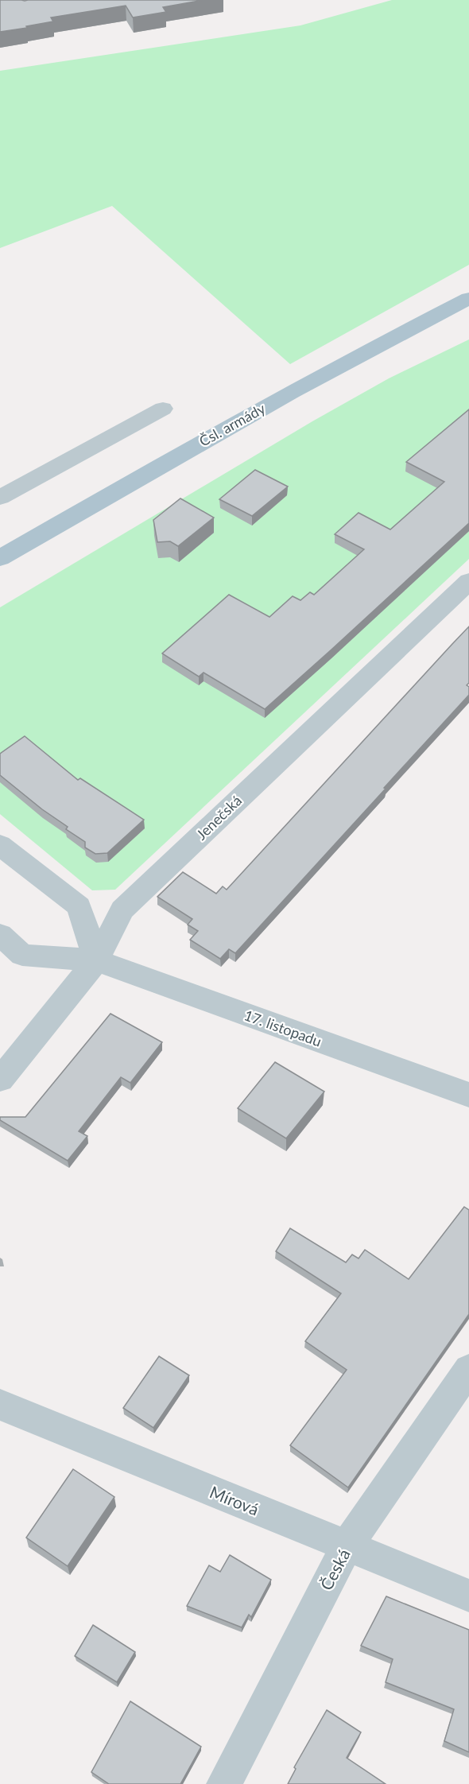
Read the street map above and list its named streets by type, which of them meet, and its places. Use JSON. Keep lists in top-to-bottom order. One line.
{"streets":{"main road":["Čsl. armády"],"street":["Jenečská","17. listopadu","Mírová","Česká"]},"crossings":[["Jenečská","17. listopadu"],["Mírová","Česká"]]}
